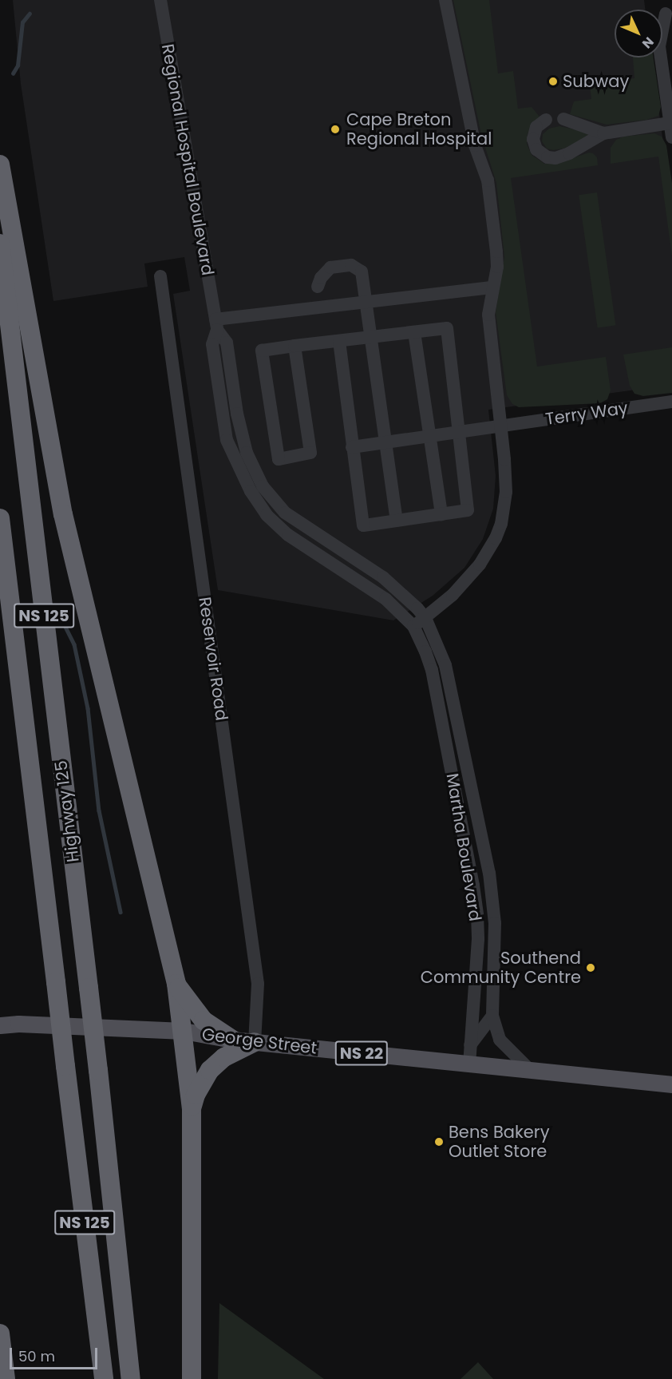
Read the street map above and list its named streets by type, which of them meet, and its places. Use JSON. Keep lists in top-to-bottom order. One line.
{"streets":{"highway":["NS 125","Highway 125"],"main road":["George Street","NS 22"],"street":["Regional Hospital Boulevard","Terry Way","Reservoir Road","Martha Boulevard"]},"crossings":[["Regional Hospital Boulevard","Martha Boulevard"],["Reservoir Road","George Street"]],"places":["Subway","Cape Breton Regional Hospital","Southend Community Centre","Bens Bakery Outlet Store"],"scale_bar":"50 m","north":"bottom right"}
